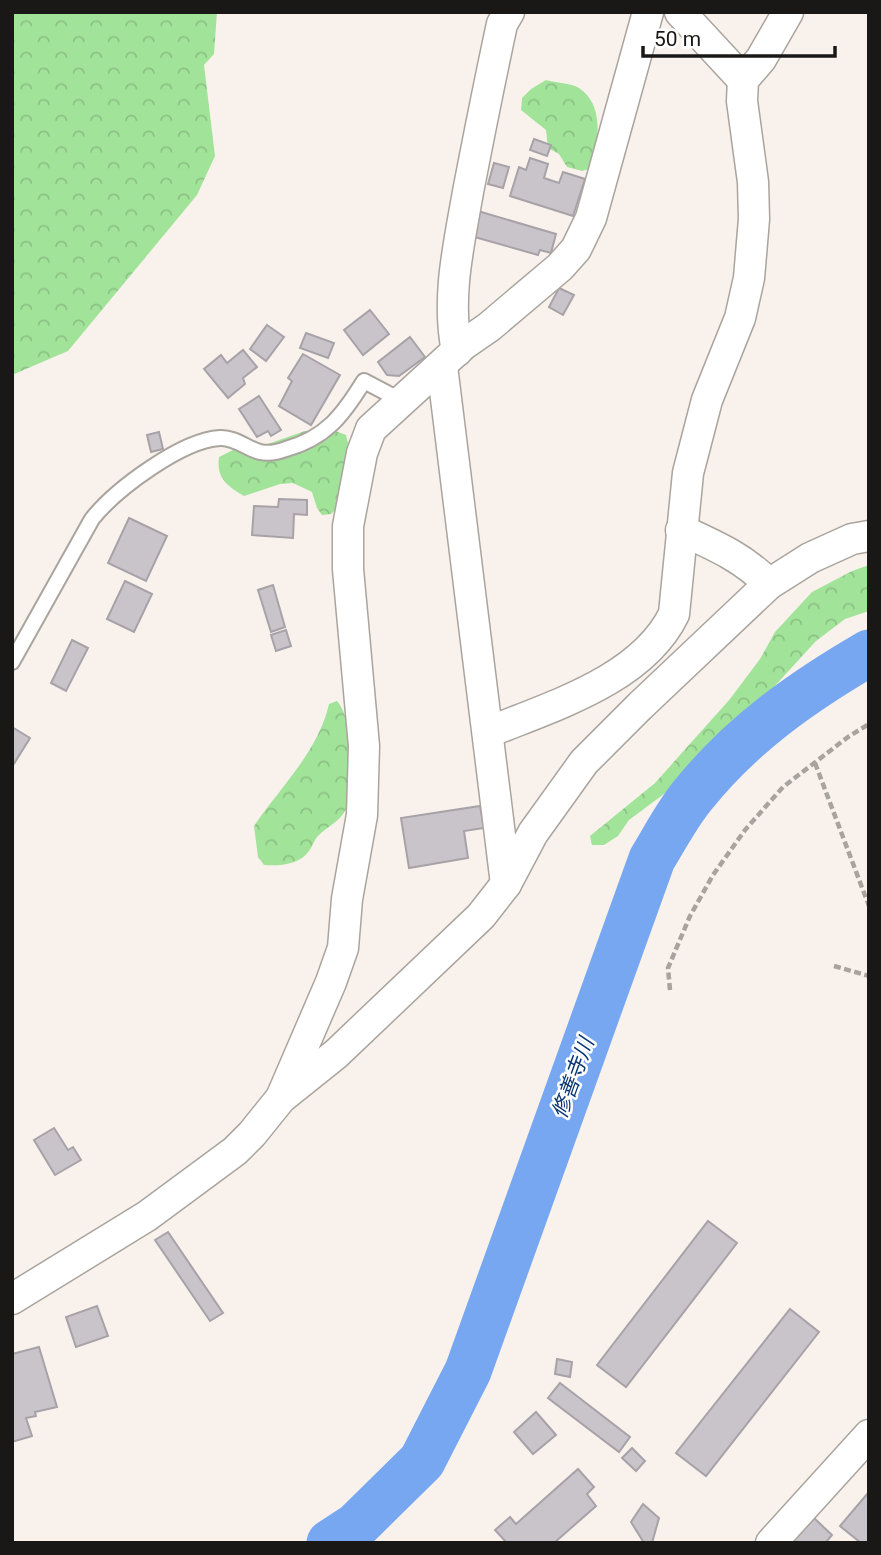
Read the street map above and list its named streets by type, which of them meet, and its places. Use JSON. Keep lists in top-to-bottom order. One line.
{"water":["修善寺川"],"scale_bar":"50 m"}
